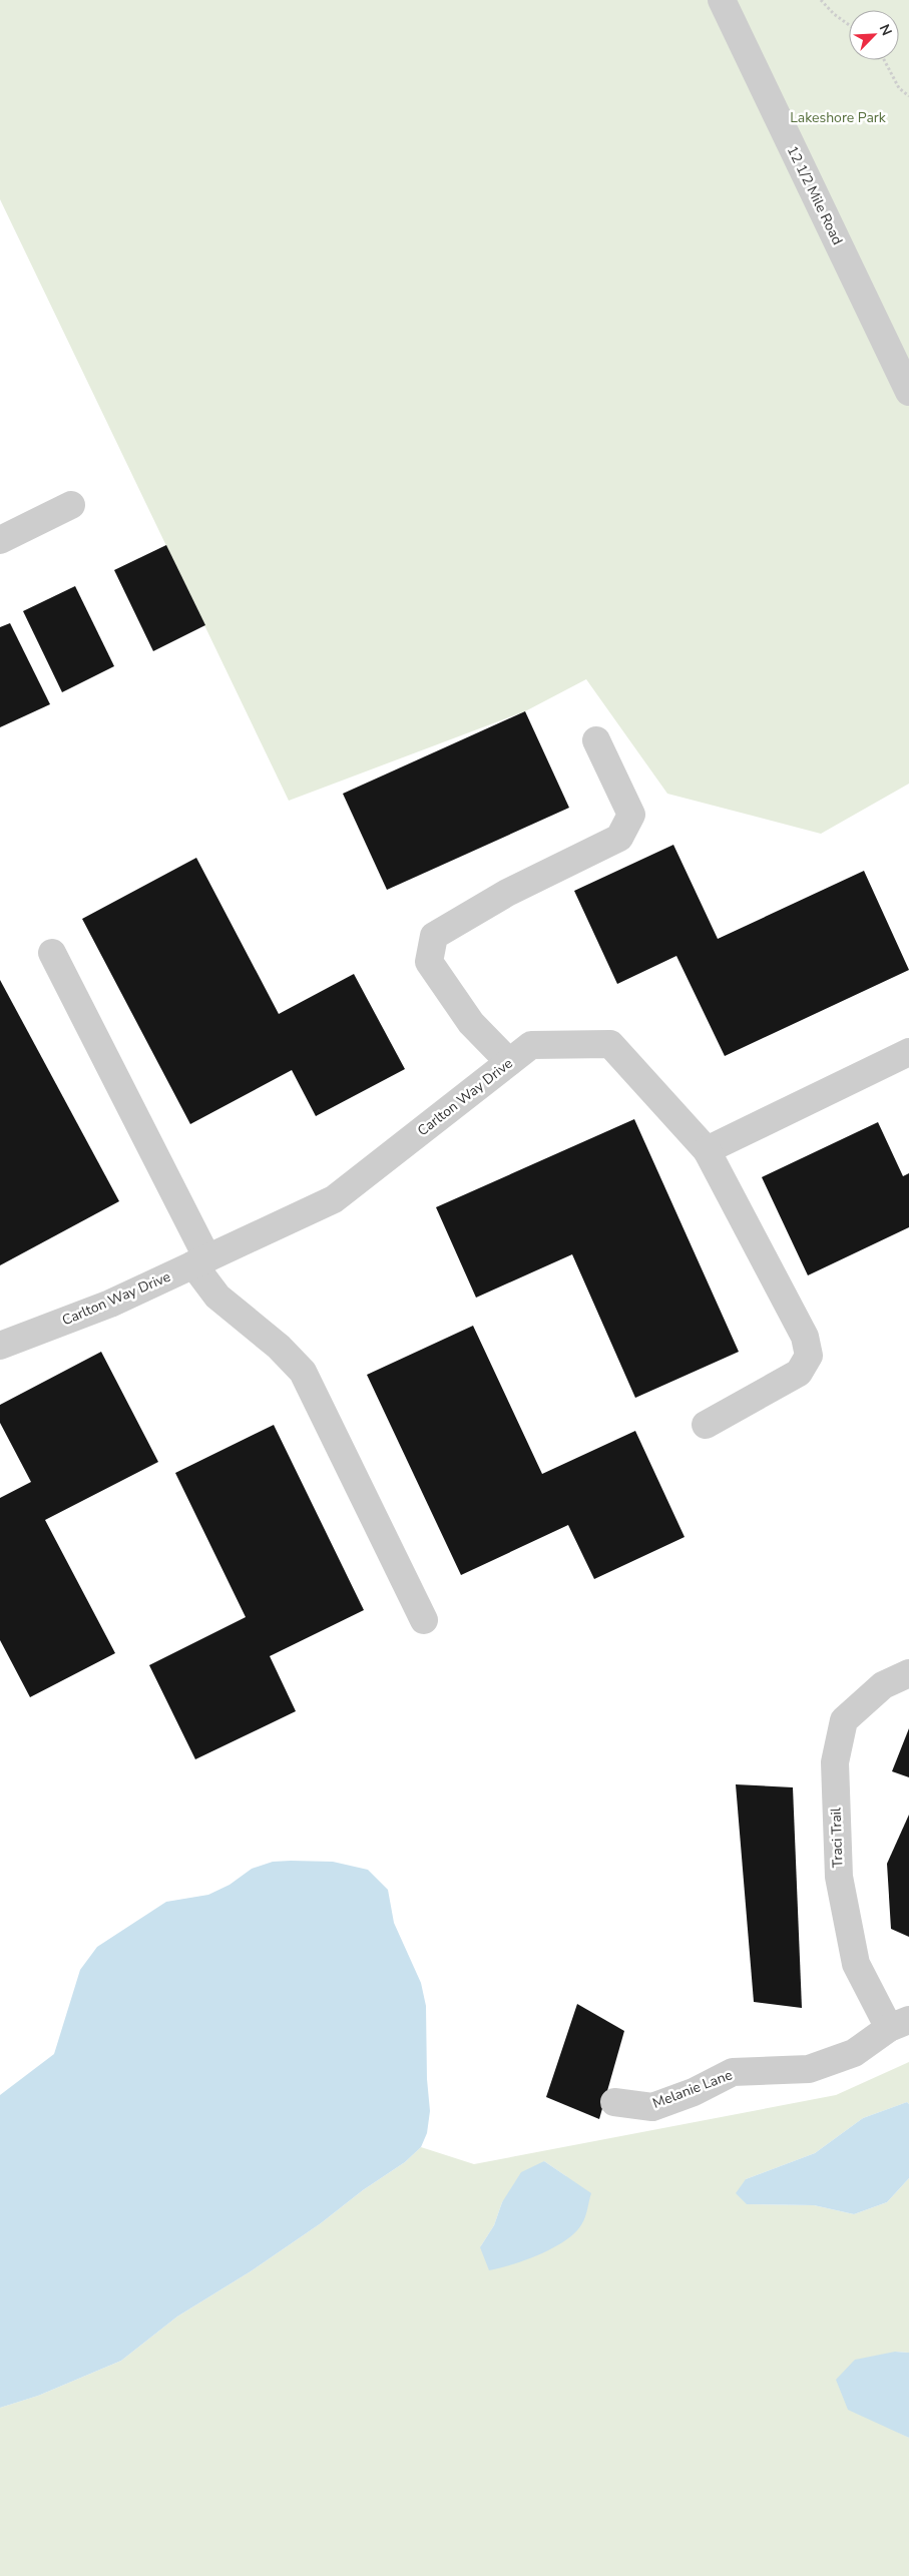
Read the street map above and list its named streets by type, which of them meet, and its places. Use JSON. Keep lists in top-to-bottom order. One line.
{"streets":{"street":["12 1/2 Mile Road","Carlton Way Drive","Traci Trail","Melanie Lane"]},"crossings":[["Traci Trail","Melanie Lane"]],"parks":["Lakeshore Park"],"north":"top right"}
